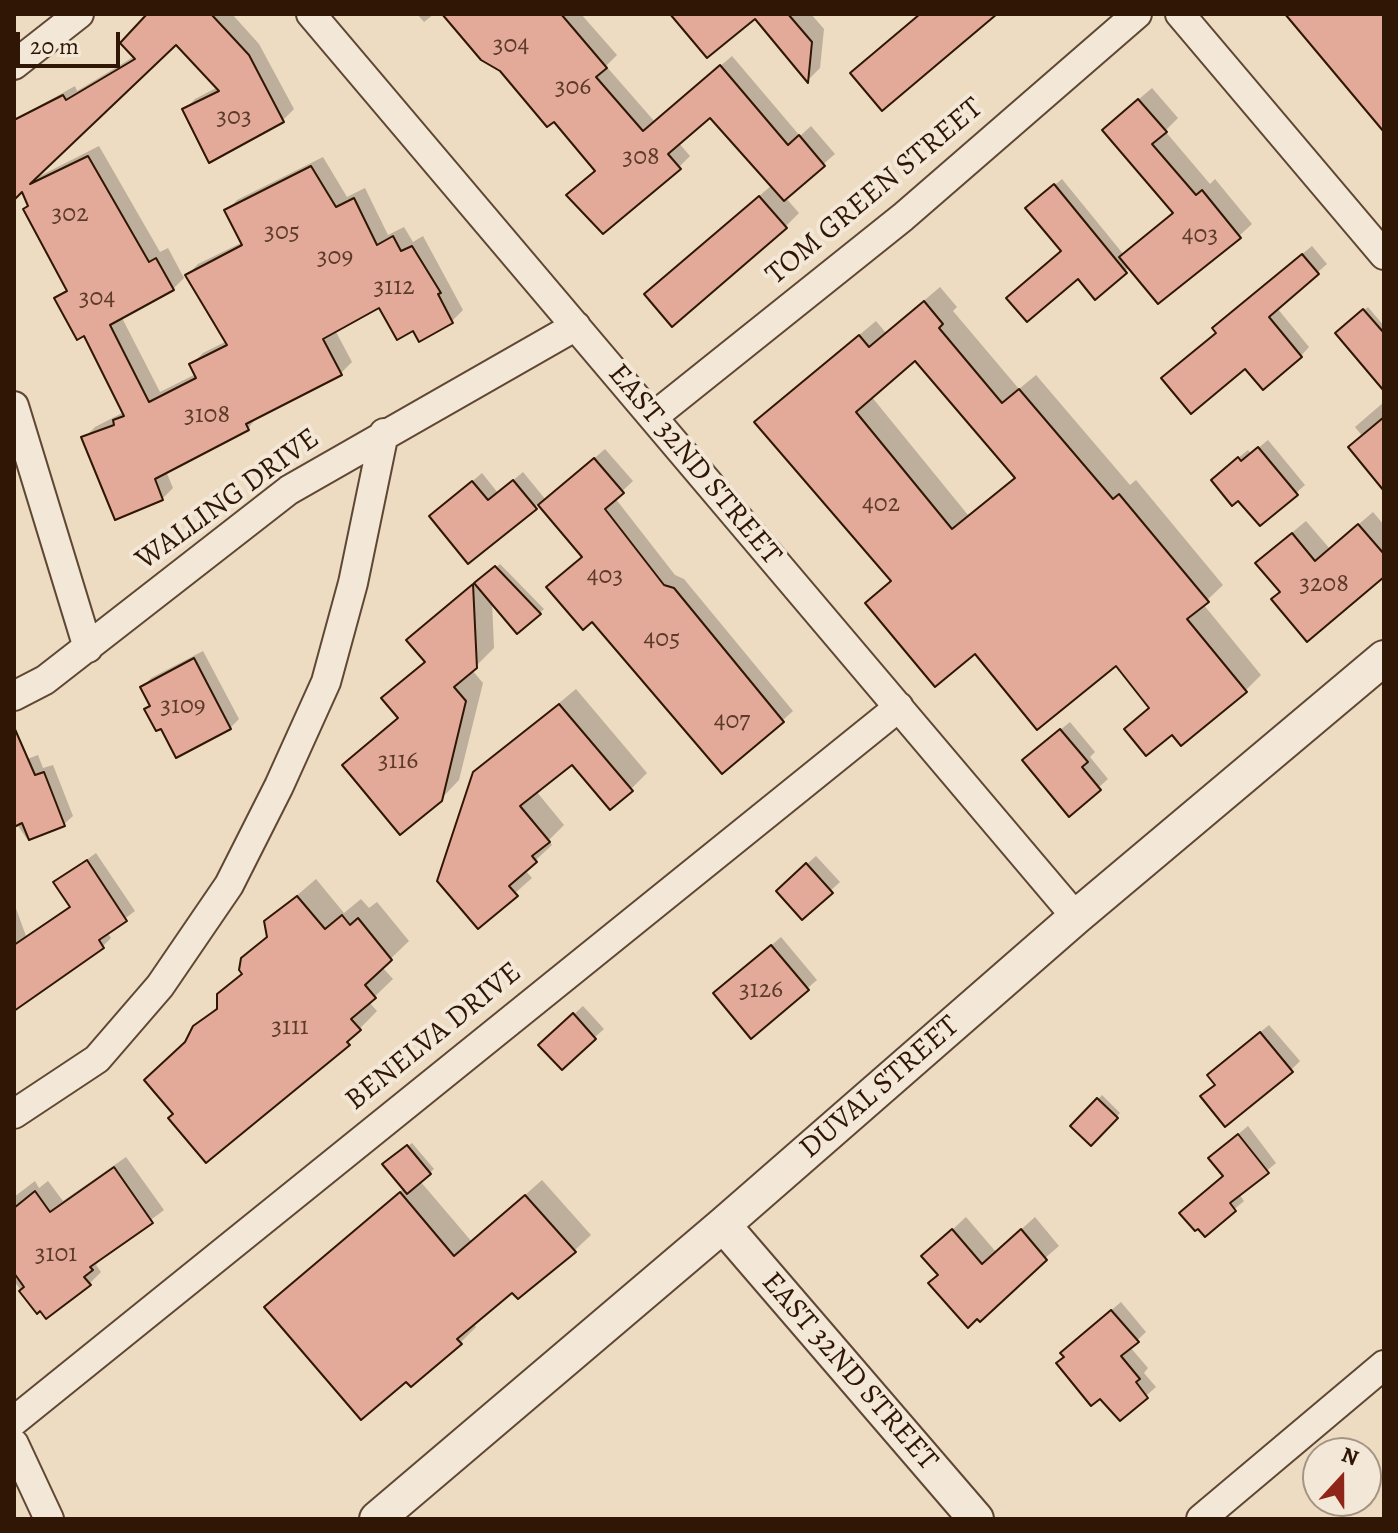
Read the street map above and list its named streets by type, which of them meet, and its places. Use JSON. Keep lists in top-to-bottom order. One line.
{"streets":{"street":["TOM GREEN STREET","EAST 32ND STREET","WALLING DRIVE","BENELVA DRIVE","DUVAL STREET"]},"crossings":[["TOM GREEN STREET","EAST 32ND STREET"],["EAST 32ND STREET","WALLING DRIVE"],["EAST 32ND STREET","BENELVA DRIVE"],["EAST 32ND STREET","DUVAL STREET"]],"house_numbers":["304","306","303","308","302","305","403","309","3112","304","3108","402","403","3208","405","3109","407","3116","3126","3111","3101"],"scale_bar":"20 m","north":"top"}
